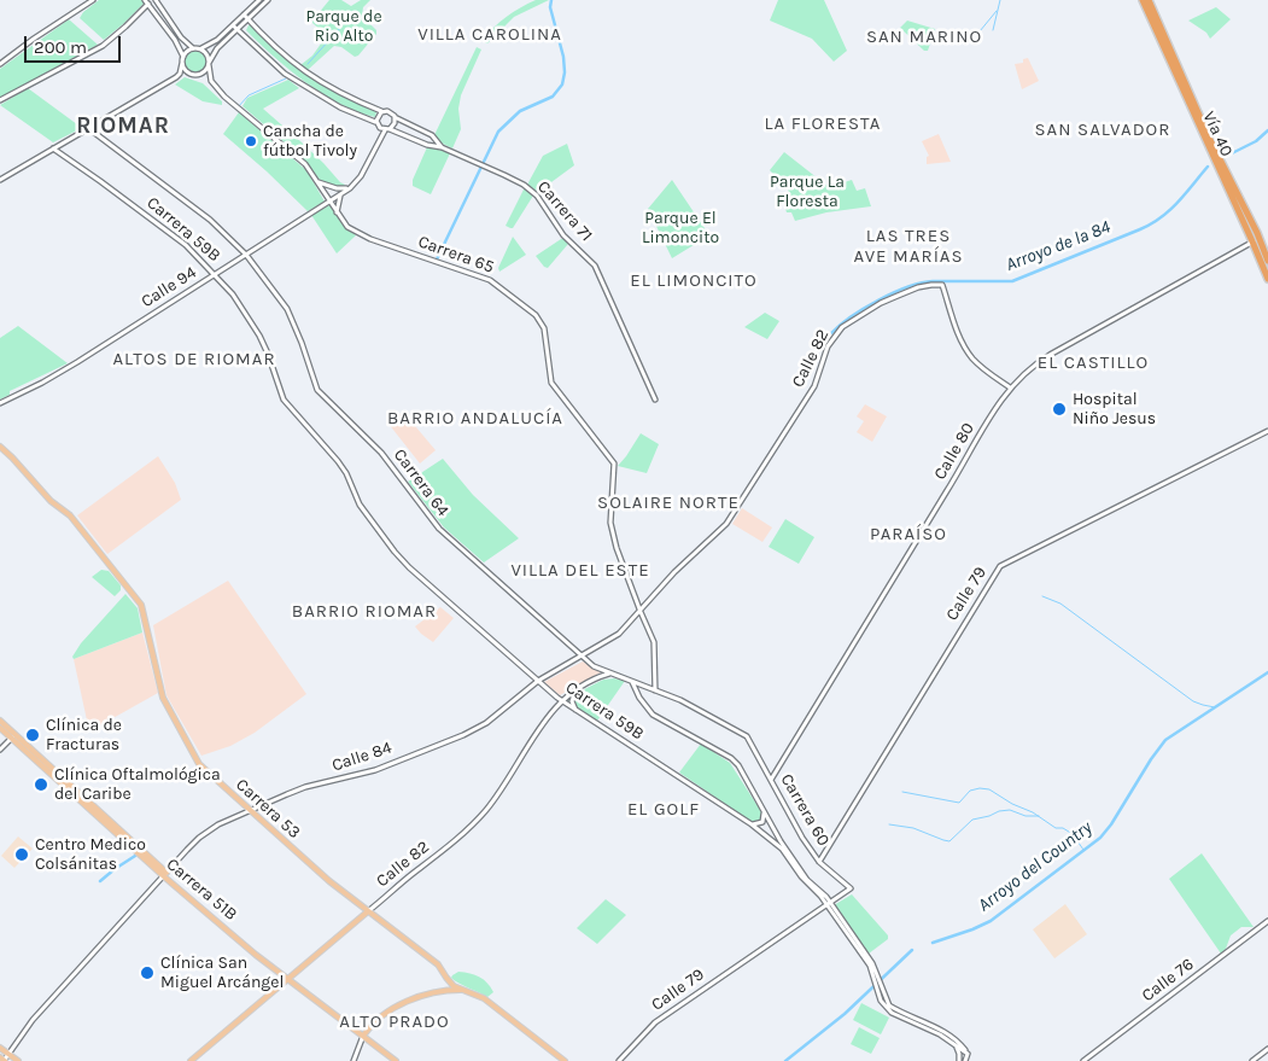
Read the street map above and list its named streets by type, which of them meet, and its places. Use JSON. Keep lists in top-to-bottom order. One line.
{"streets":{"highway":["Vía 40"],"main road":["Calle 82","Carrera 53","Carrera 51B"],"street":["Carrera 71","Carrera 59B","Carrera 65","Calle 94","Calle 80","Carrera 64","Calle 79","Calle 84","Carrera 60","Calle 76"]},"crossings":[["Vía 40","Calle 80"],["Carrera 71","Calle 94"],["Carrera 59B","Calle 94"],["Carrera 59B","Calle 82"],["Carrera 59B","Carrera 64"],["Carrera 59B","Calle 79"],["Carrera 59B","Calle 84"],["Carrera 65","Calle 94"],["Carrera 65","Carrera 64"],["Carrera 65","Calle 84"],["Calle 94","Carrera 64"],["Calle 82","Calle 80"],["Calle 82","Carrera 64"],["Calle 82","Calle 84"],["Calle 82","Carrera 53"],["Calle 82","Carrera 51B"],["Calle 80","Carrera 60"],["Carrera 64","Calle 84"],["Carrera 64","Carrera 60"],["Calle 79","Carrera 60"],["Calle 84","Carrera 53"],["Calle 84","Carrera 51B"]],"districts":["VILLA CAROLINA","SAN MARINO","LA FLORESTA","RIOMAR","SAN SALVADOR","LAS TRES AVE MARÍAS","EL LIMONCITO","ALTOS DE RIOMAR","EL CASTILLO","BARRIO ANDALUCÍA","SOLAIRE NORTE","PARAÍSO","VILLA DEL ESTE","BARRIO RIOMAR","EL GOLF","ALTO PRADO"],"water":["Arroyo de la 84","Arroyo del Country"],"parks":["Parque de Rio Alto","Parque La Floresta","Parque El Limoncito"],"places":["Cancha de fútbol Tivoly","Hospital Niño Jesus","Clínica de Fracturas","Clínica Oftalmológica del Caribe","Centro Medico Colsánitas","Clínica San Miguel Arcángel"],"scale_bar":"200 m"}
